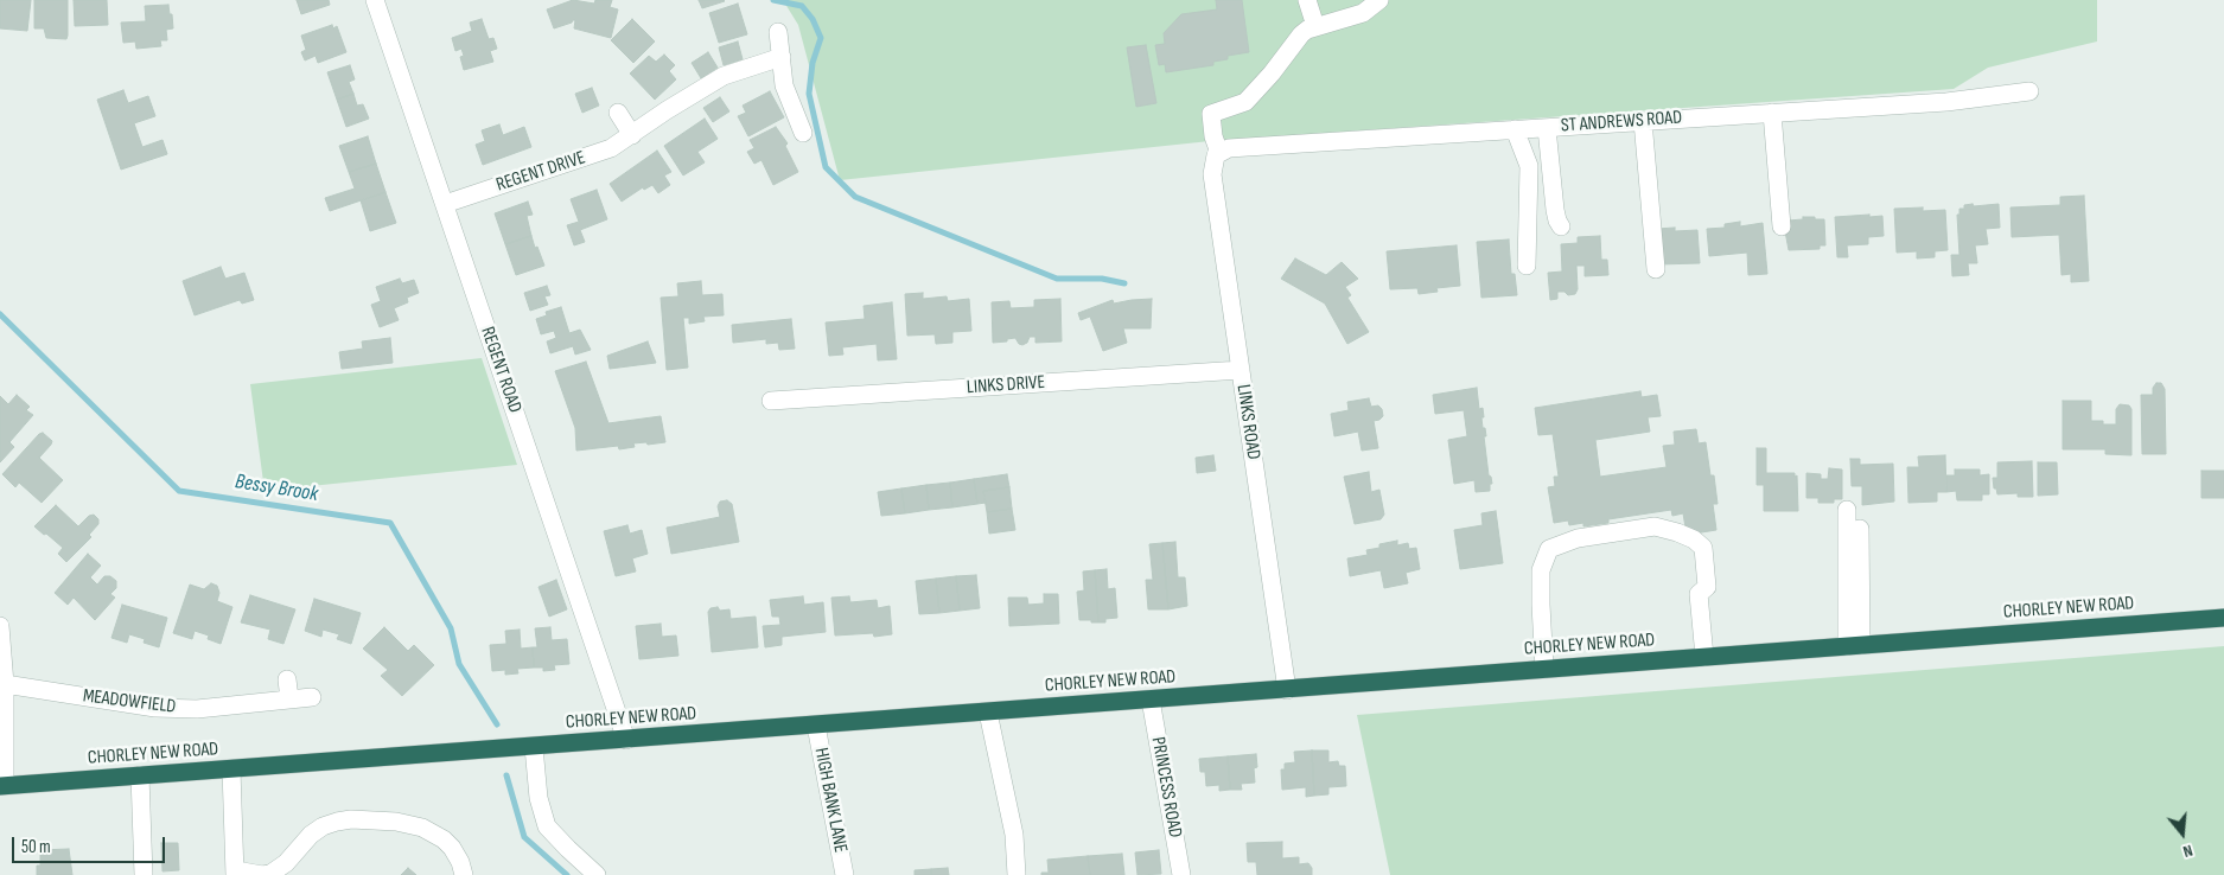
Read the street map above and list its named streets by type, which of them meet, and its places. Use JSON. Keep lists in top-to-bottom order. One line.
{"streets":{"highway":["CHORLEY NEW ROAD"],"street":["ST ANDREWS ROAD","REGENT DRIVE","REGENT ROAD","LINKS DRIVE","LINKS ROAD","MEADOWFIELD","PRINCESS ROAD","HIGH BANK LANE"]},"crossings":[["ST ANDREWS ROAD","LINKS ROAD"],["REGENT DRIVE","REGENT ROAD"],["REGENT ROAD","CHORLEY NEW ROAD"],["LINKS DRIVE","LINKS ROAD"],["LINKS ROAD","CHORLEY NEW ROAD"],["CHORLEY NEW ROAD","PRINCESS ROAD"],["CHORLEY NEW ROAD","HIGH BANK LANE"]],"water":["Bessy Brook"],"scale_bar":"50 m","north":"bottom"}
